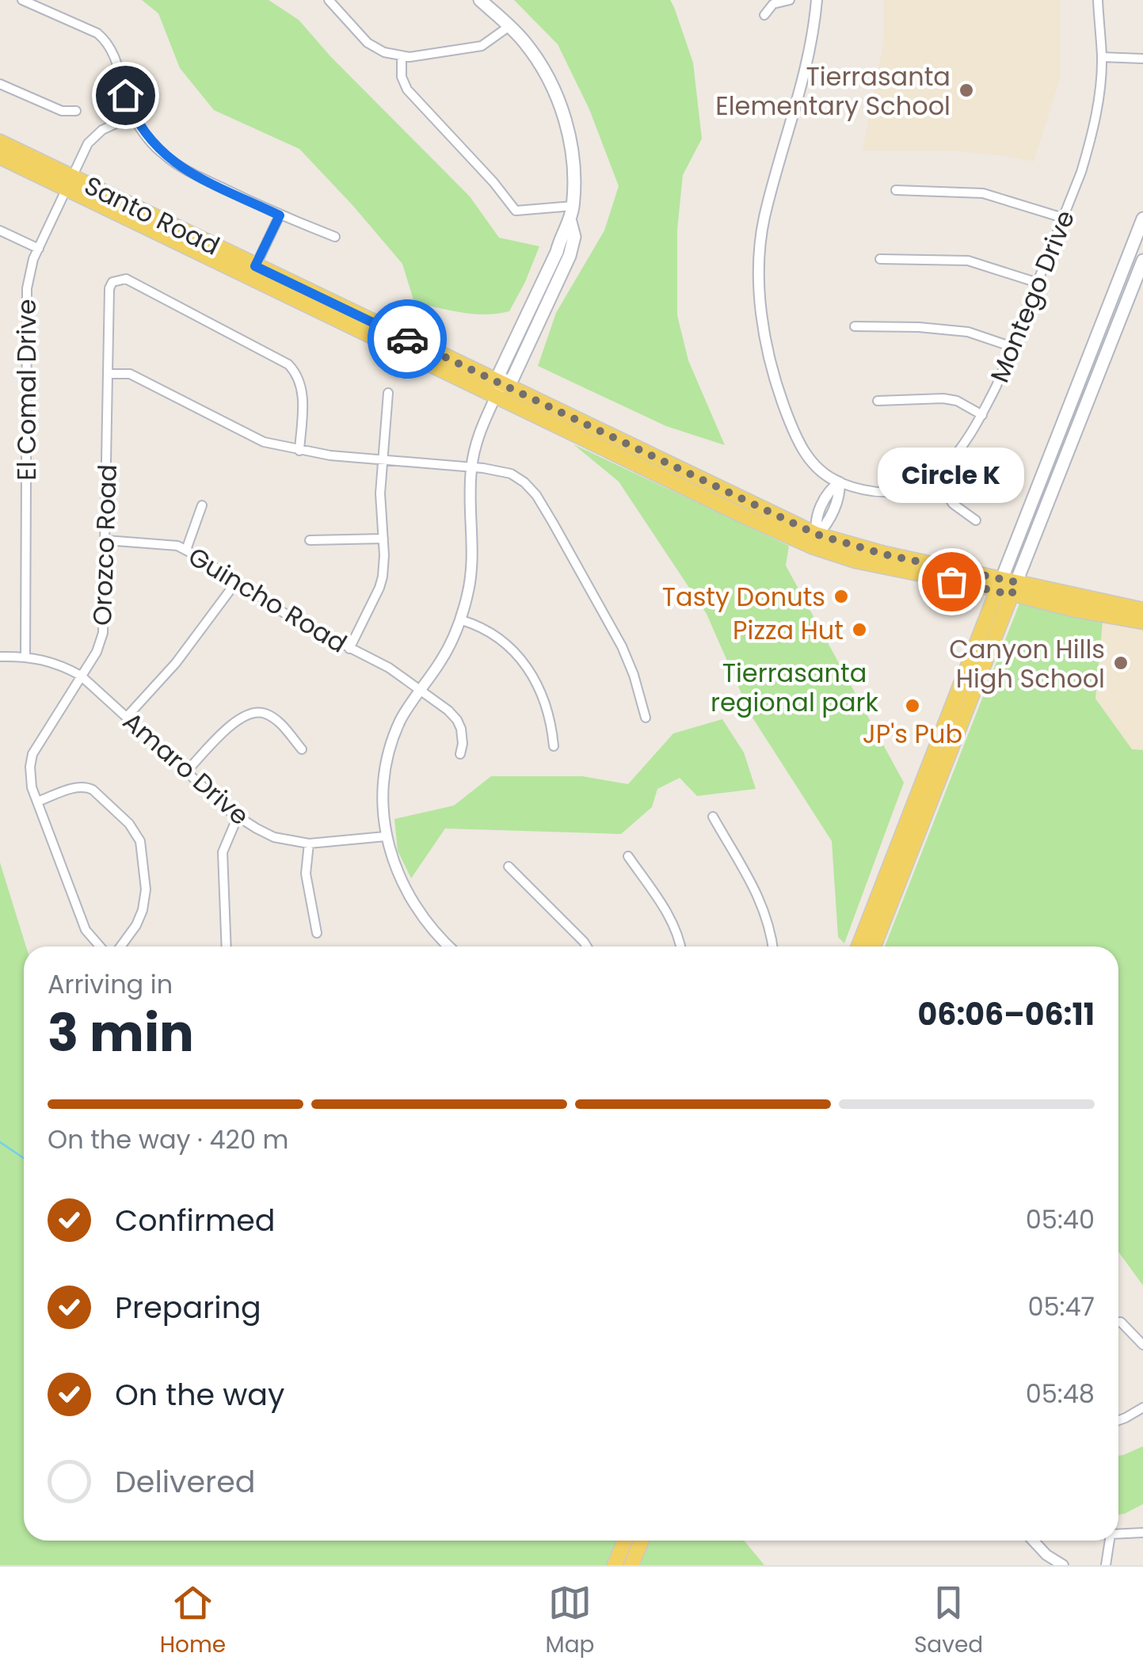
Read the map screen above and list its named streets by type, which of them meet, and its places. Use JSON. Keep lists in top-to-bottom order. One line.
{"streets":{"main road":["Santo Road"],"street":["Montego Drive","El Comal Drive","Orozco Road","Guincho Road","Amaro Drive"]},"crossings":[["Santo Road","El Comal Drive"],["El Comal Drive","Amaro Drive"],["Orozco Road","Guincho Road"],["Orozco Road","Amaro Drive"]],"parks":["Tierrasanta regional park"],"places":["Tierrasanta Elementary School","Circle K","Tasty Donuts","Pizza Hut","Canyon Hills High School","JP's Pub"],"page":{"bubble":"Circle K","heading":["3 min","Arriving in","06:06–06:11"],"bar":"On the way · 420 m","list":[["Confirmed","05:40"],["Preparing","05:47"],["On the way","05:48"],"Delivered"],"tabs":["Home","Map","Saved"]}}
